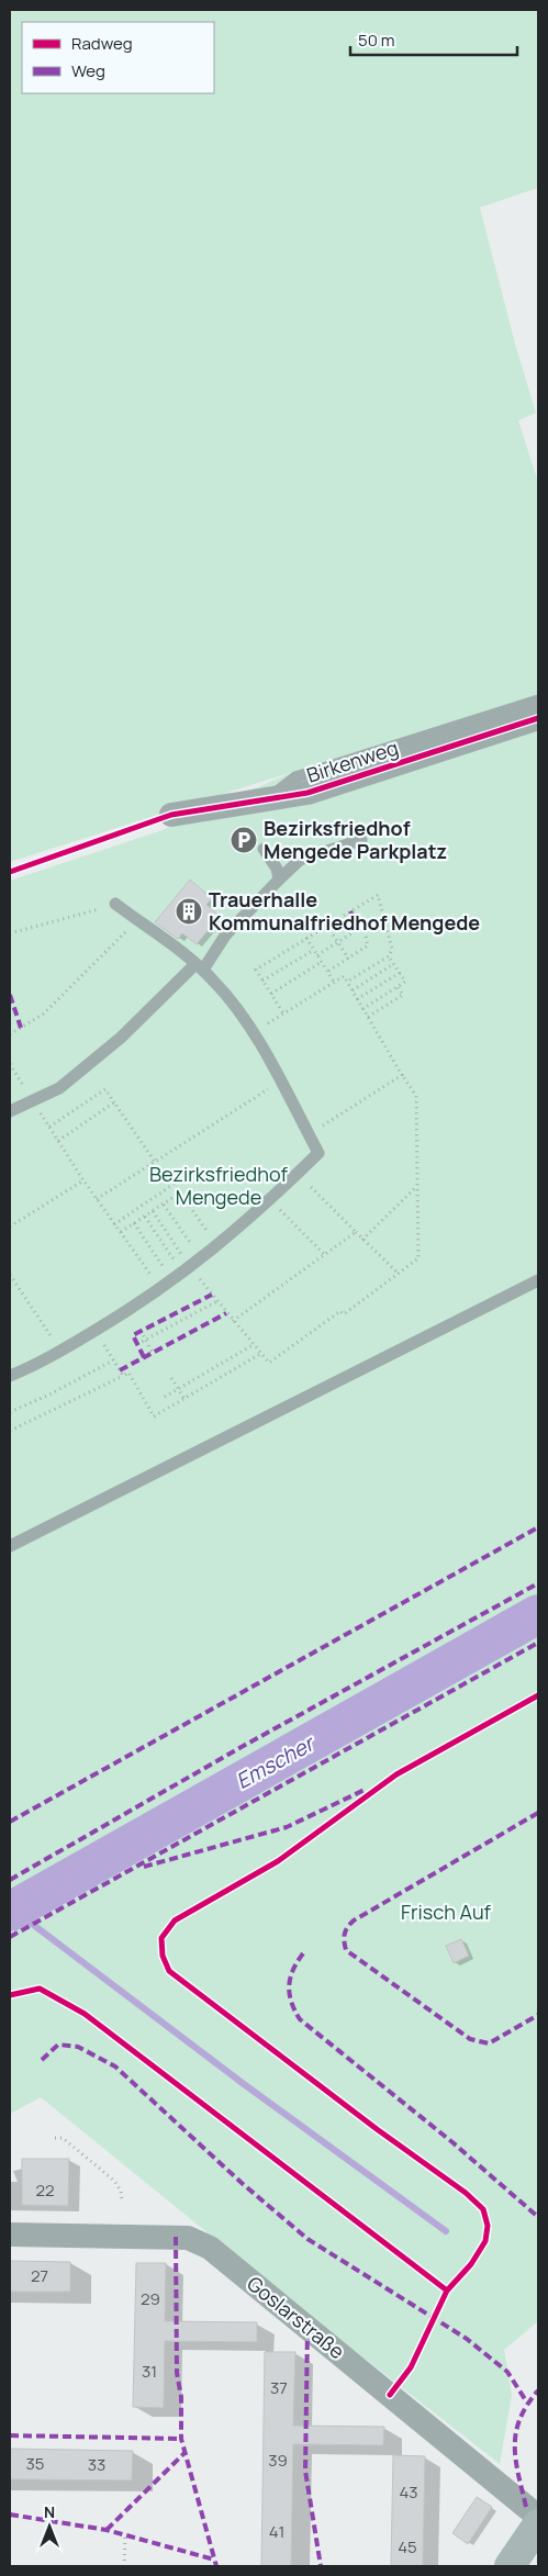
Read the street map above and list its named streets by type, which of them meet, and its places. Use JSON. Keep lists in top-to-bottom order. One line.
{"streets":{"street":["Birkenweg","Goslarstraße"]},"water":["Emscher"],"parks":["Bezirksfriedhof Mengede","Frisch Auf"],"places":{"parking":["Bezirksfriedhof Mengede Parkplatz"],"building":["Trauerhalle Kommunalfriedhof Mengede"]},"house_numbers":["22","27","29","31","37","39","35","33","43","41","45"],"legend":["Radweg","Weg"],"scale_bar":"50 m","north":"top"}
